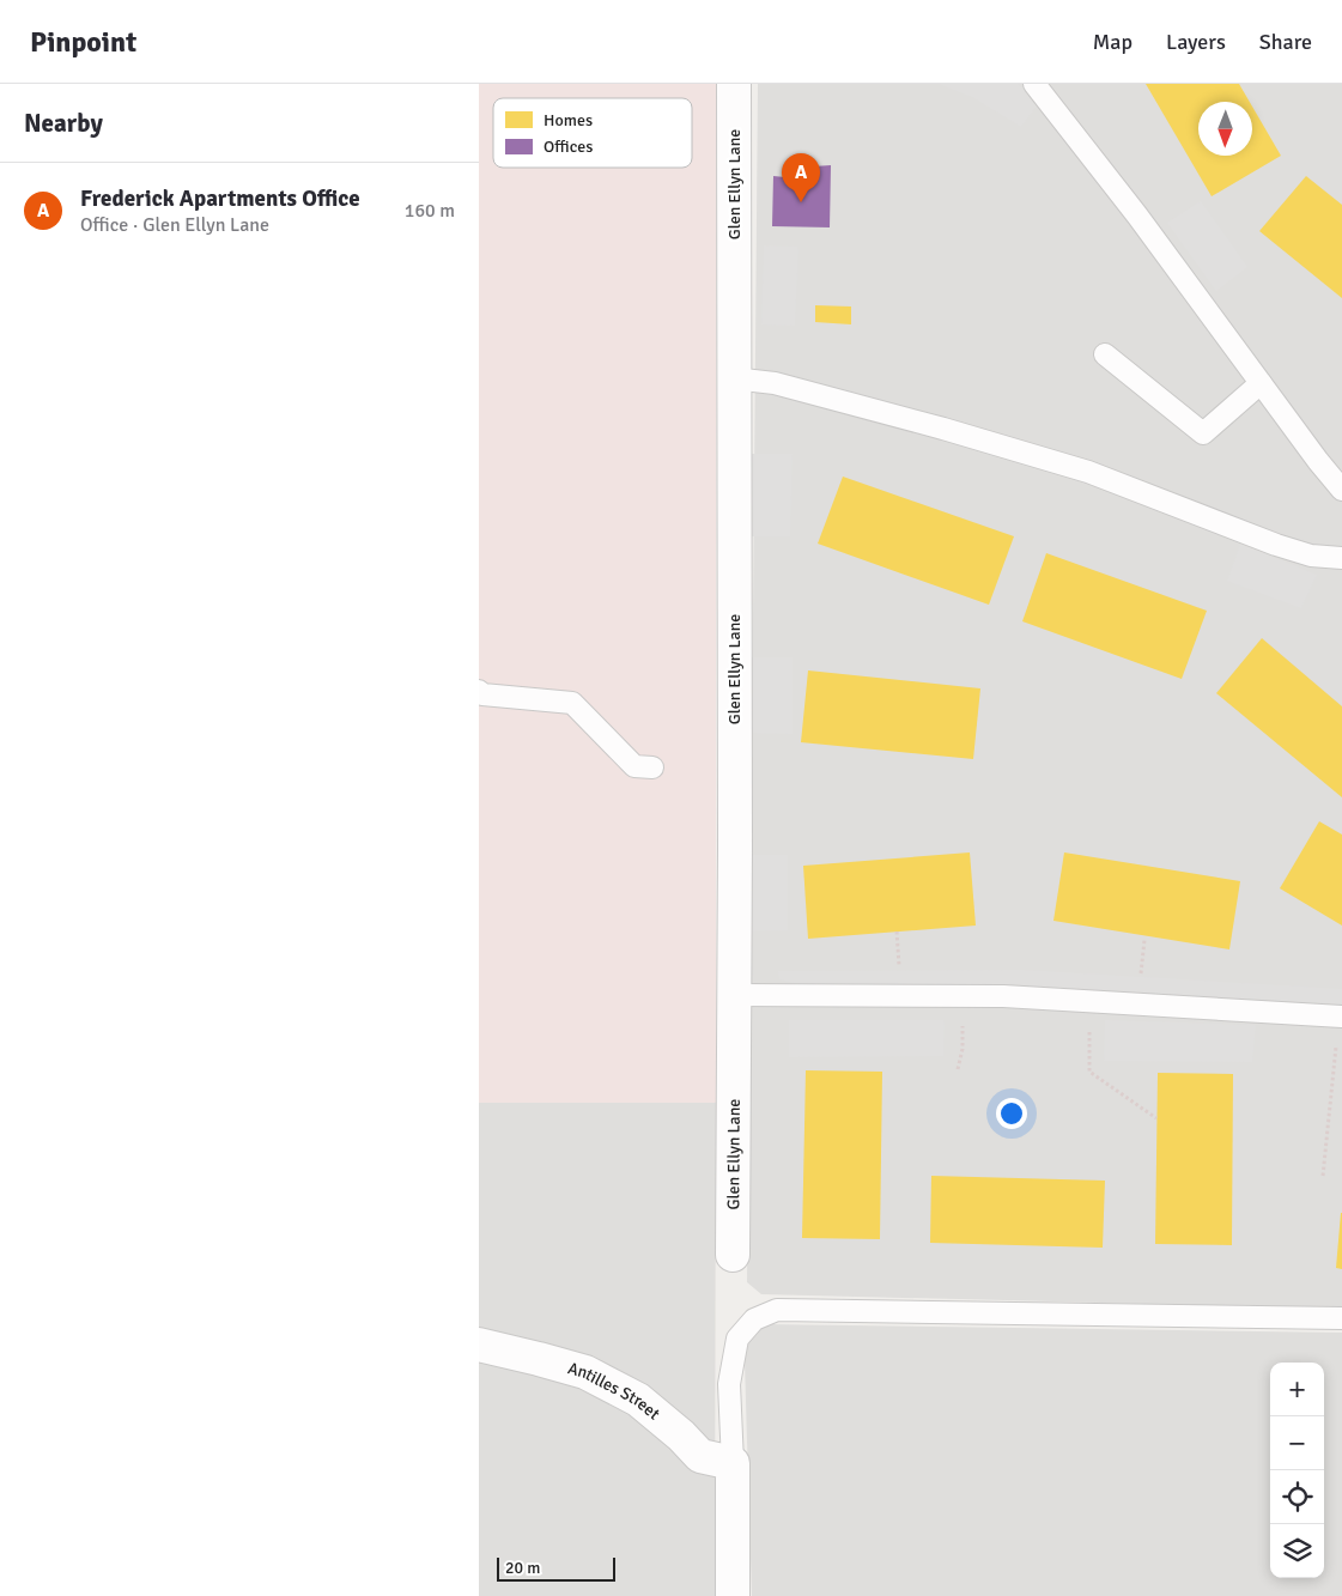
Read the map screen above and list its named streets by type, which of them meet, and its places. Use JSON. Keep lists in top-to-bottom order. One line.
{"streets":{"street":["Glen Ellyn Lane","Antilles Street"]},"legend":["Homes","Offices"],"scale_bar":"20 m","north":"bottom","page":{"header":"Pinpoint","nav":["Map","Layers","Share"],"heading":"Nearby","pins":"A","list":[{"mark":"A","name":"Frederick Apartments Office","note":"Office · Glen Ellyn Lane","value":"160 m"}],"map_buttons":["+","−"],"scale":"20 m"}}
